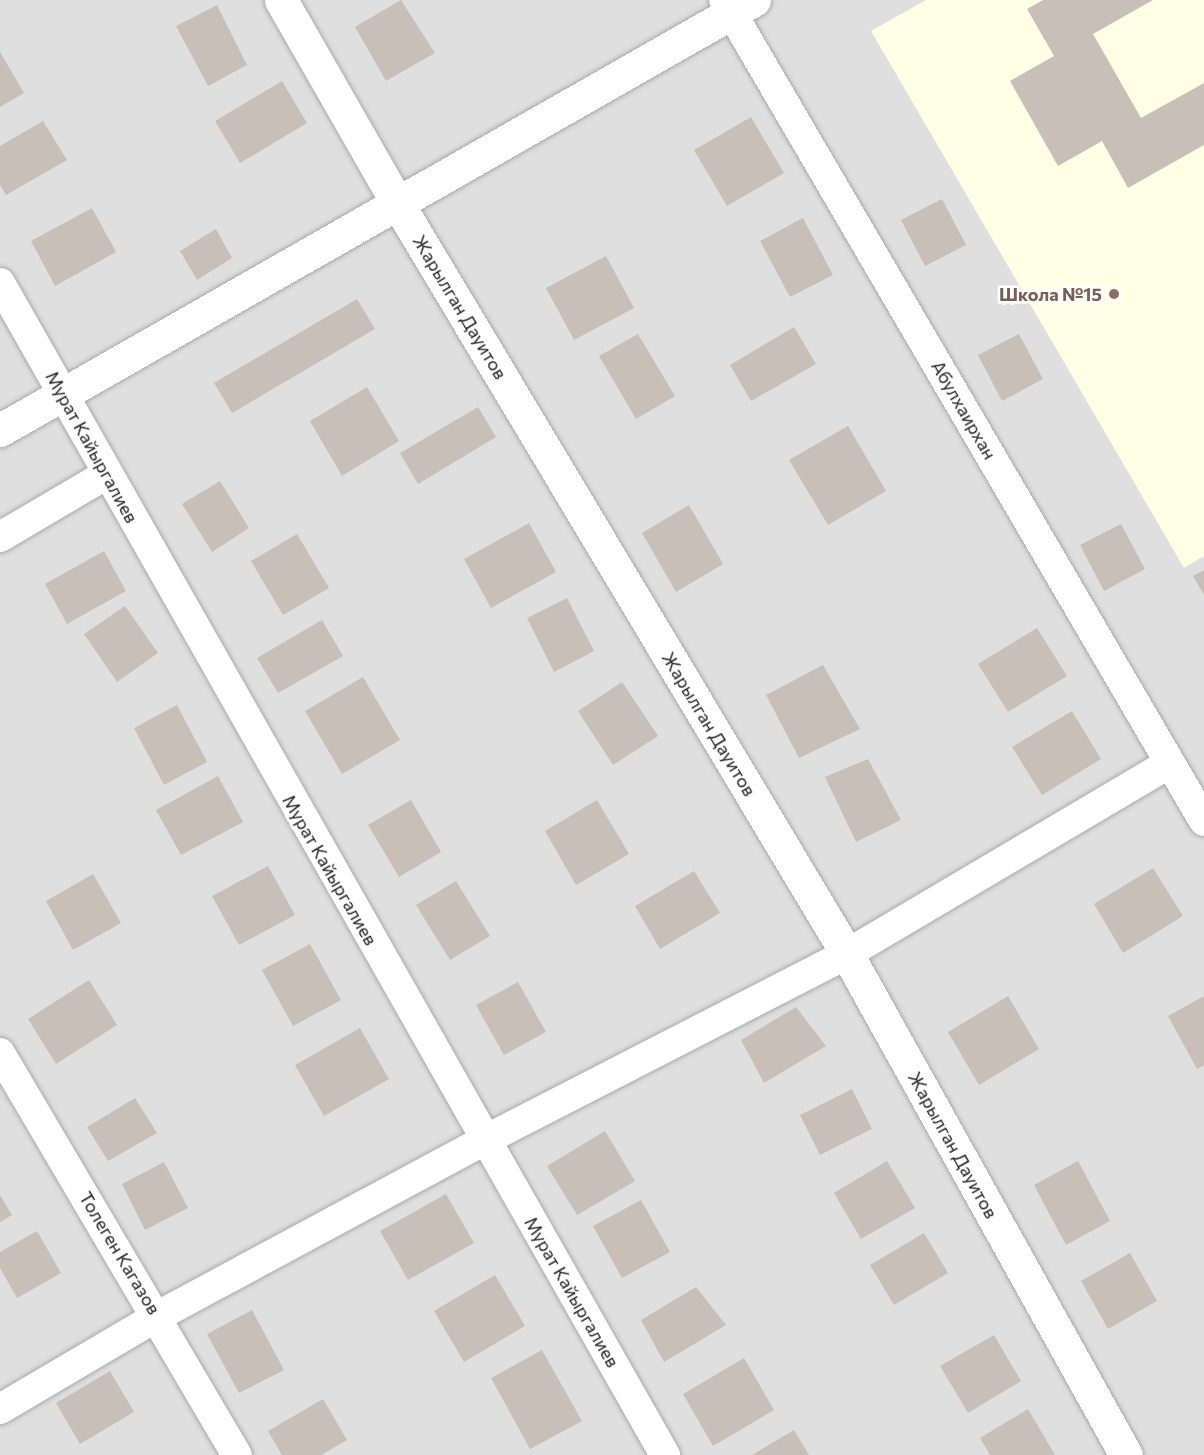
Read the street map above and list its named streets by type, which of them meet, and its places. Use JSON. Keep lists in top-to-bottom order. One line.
{"streets":{"street":["Жарылган Дауитов","Абулхаирхан","Мурат Кайыргалиев","Толеген Кагазов"]},"places":["Школа №15"]}
